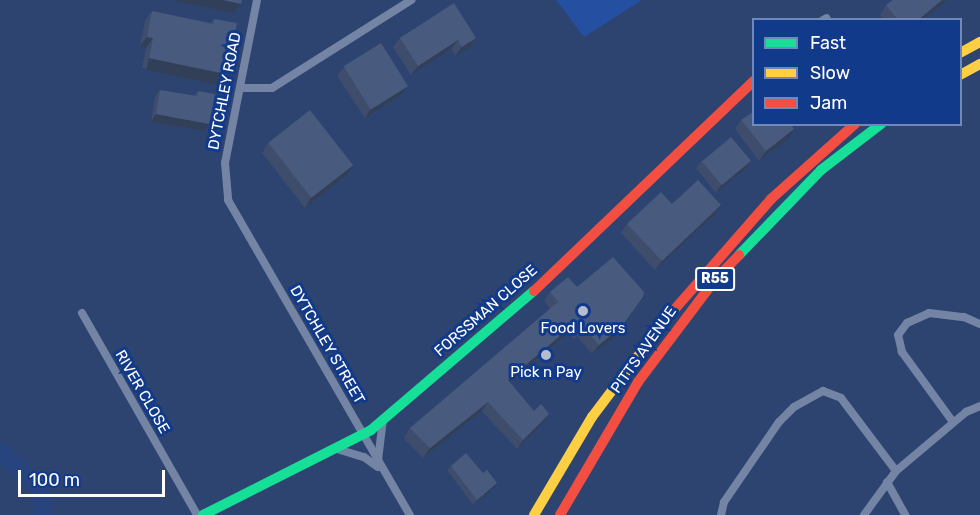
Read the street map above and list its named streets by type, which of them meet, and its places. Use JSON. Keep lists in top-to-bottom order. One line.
{"streets":{"main road":["R55","FORSSMAN CLOSE","PITTS AVENUE"],"street":["DYTCHLEY ROAD","DYTCHLEY STREET","RIVER CLOSE"]},"crossings":[["DYTCHLEY ROAD","DYTCHLEY STREET"],["FORSSMAN CLOSE","DYTCHLEY STREET"]],"places":["Food Lovers","Pick n Pay"],"legend":["Fast","Slow","Jam"],"scale_bar":"100 m"}
